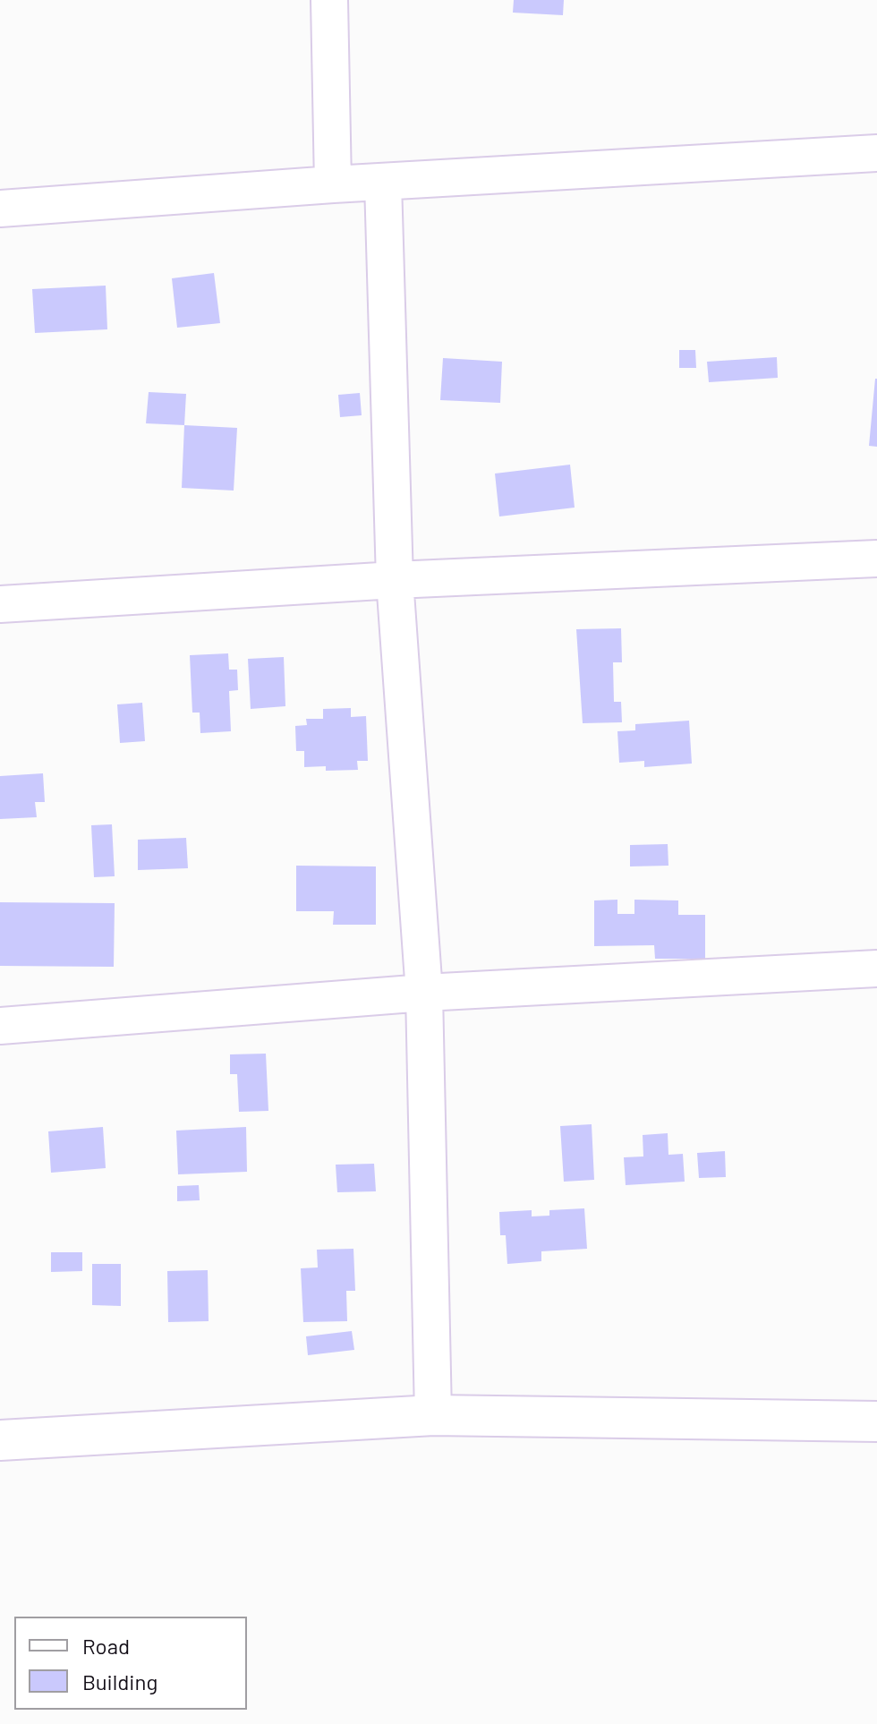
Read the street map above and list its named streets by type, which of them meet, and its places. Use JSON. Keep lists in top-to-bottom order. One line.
{"legend":["Road","Building"]}
